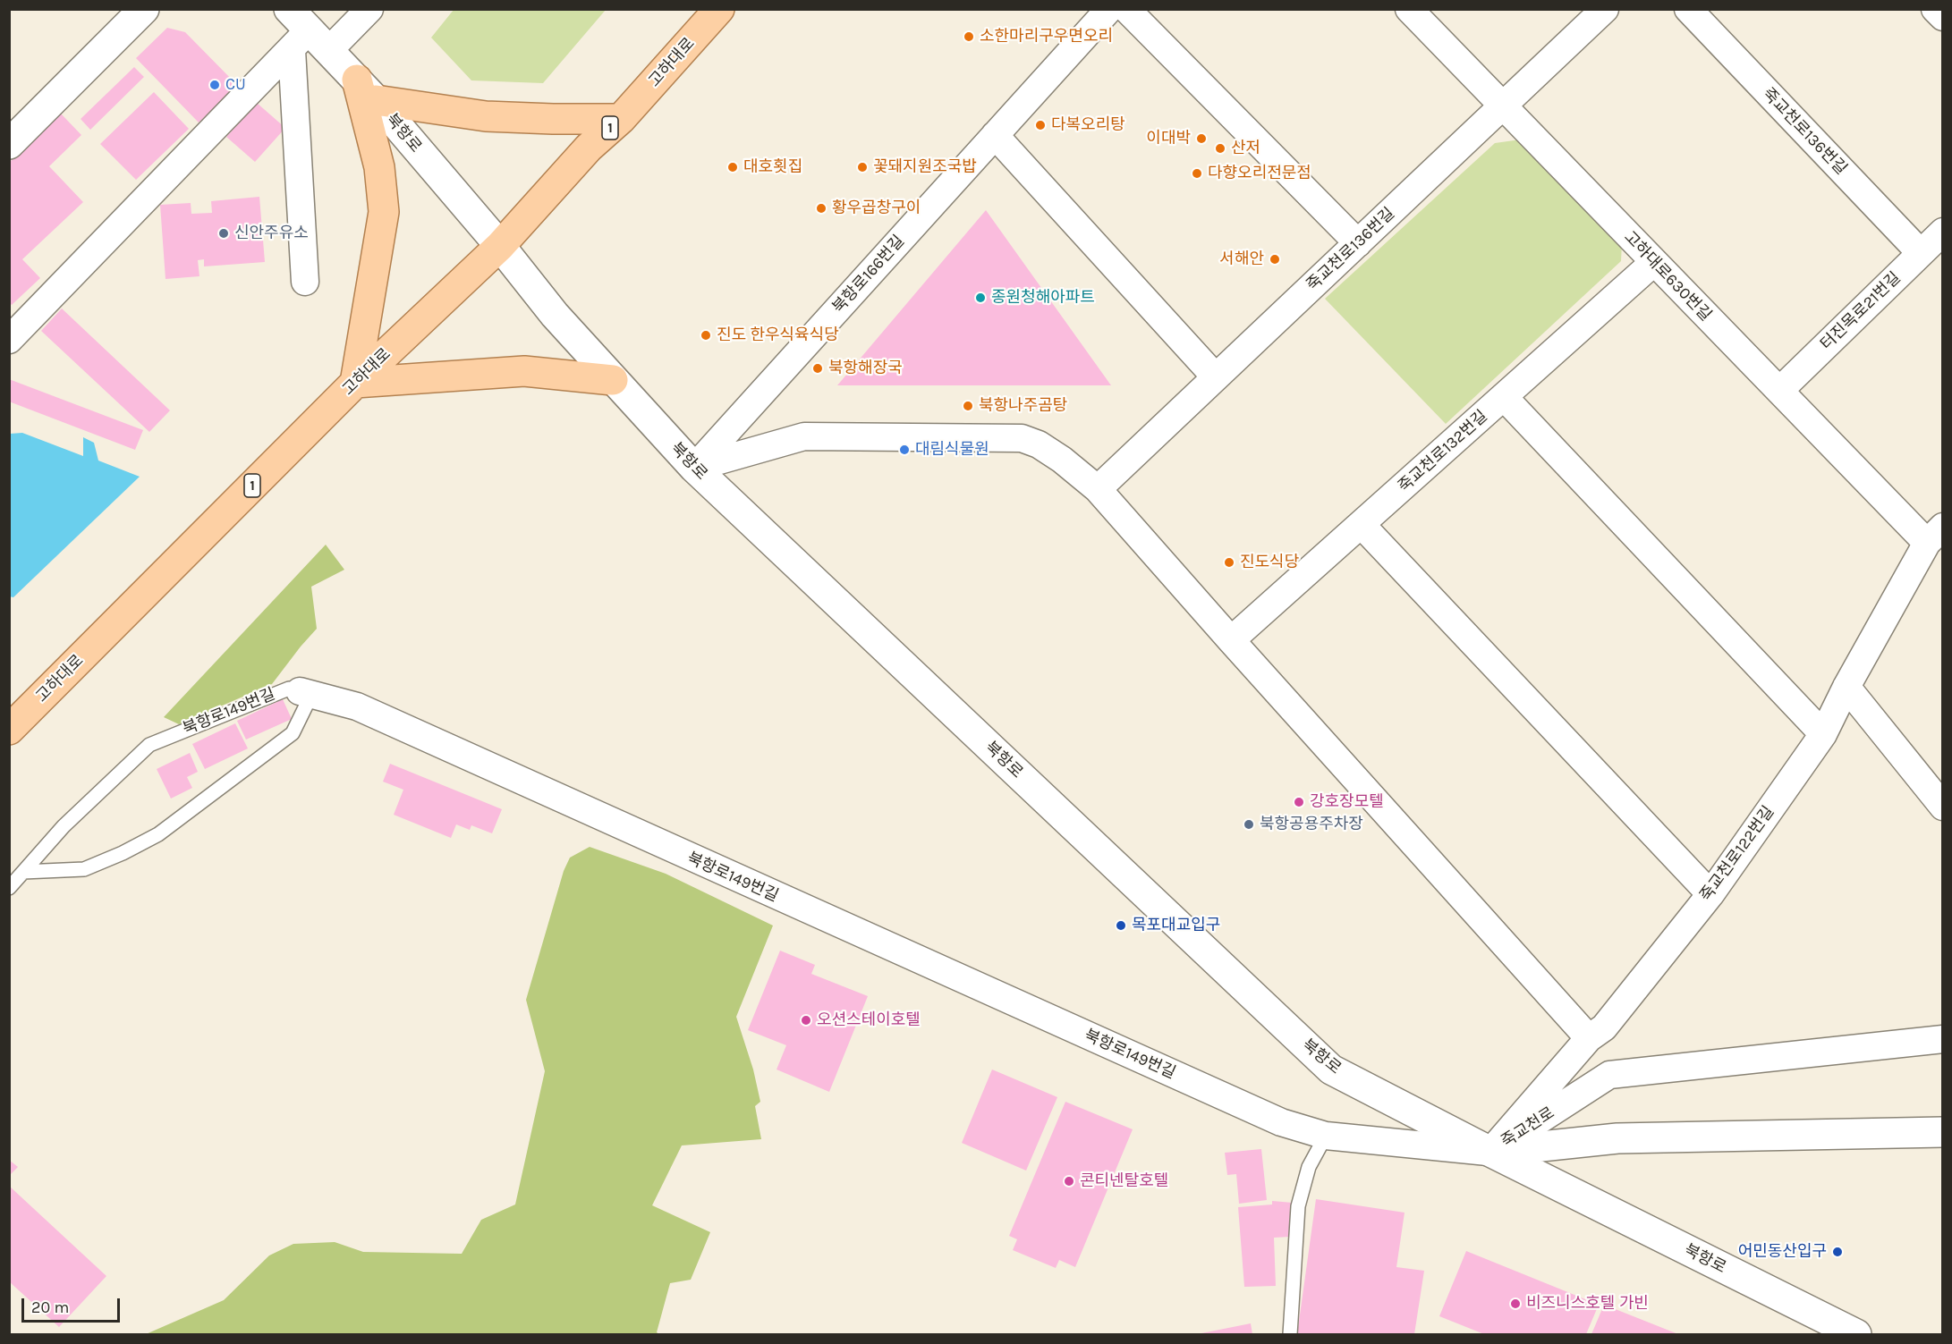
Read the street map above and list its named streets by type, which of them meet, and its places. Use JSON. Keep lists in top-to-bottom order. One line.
{"streets":{"main road":["고하대로","1"],"street":["죽교천로136번길","북항로","북항로166번길","고하대로630번길","터진목로21번길","죽교천로132번길","북항로149번길","죽교천로122번길","죽교천로"]},"crossings":[["고하대로","북항로"],["죽교천로136번길","고하대로630번길"],["죽교천로136번길","터진목로21번길"],["북항로","북항로166번길"],["북항로","북항로149번길"],["북항로","죽교천로122번길"],["북항로","죽교천로"],["고하대로630번길","터진목로21번길"],["고하대로630번길","죽교천로132번길"],["고하대로630번길","죽교천로122번길"],["북항로149번길","죽교천로122번길"],["북항로149번길","죽교천로"],["죽교천로122번길","죽교천로"]],"places":["소한마리구우면오리","CU","다복오리탕","이대박","산저","대호횟집","꽃돼지원조국밥","다향오리전문점","황우곱창구이","신안주유소","서해안","종원청해아파트","진도 한우식육식당","북항해장국","북항나주곰탕","대림식물원","진도식당","강호장모텔","북항공용주차장","목포대교입구","오션스테이호텔","콘티넨탈호텔","어민동산입구","비즈니스호텔 가빈"],"scale_bar":"20 m"}
